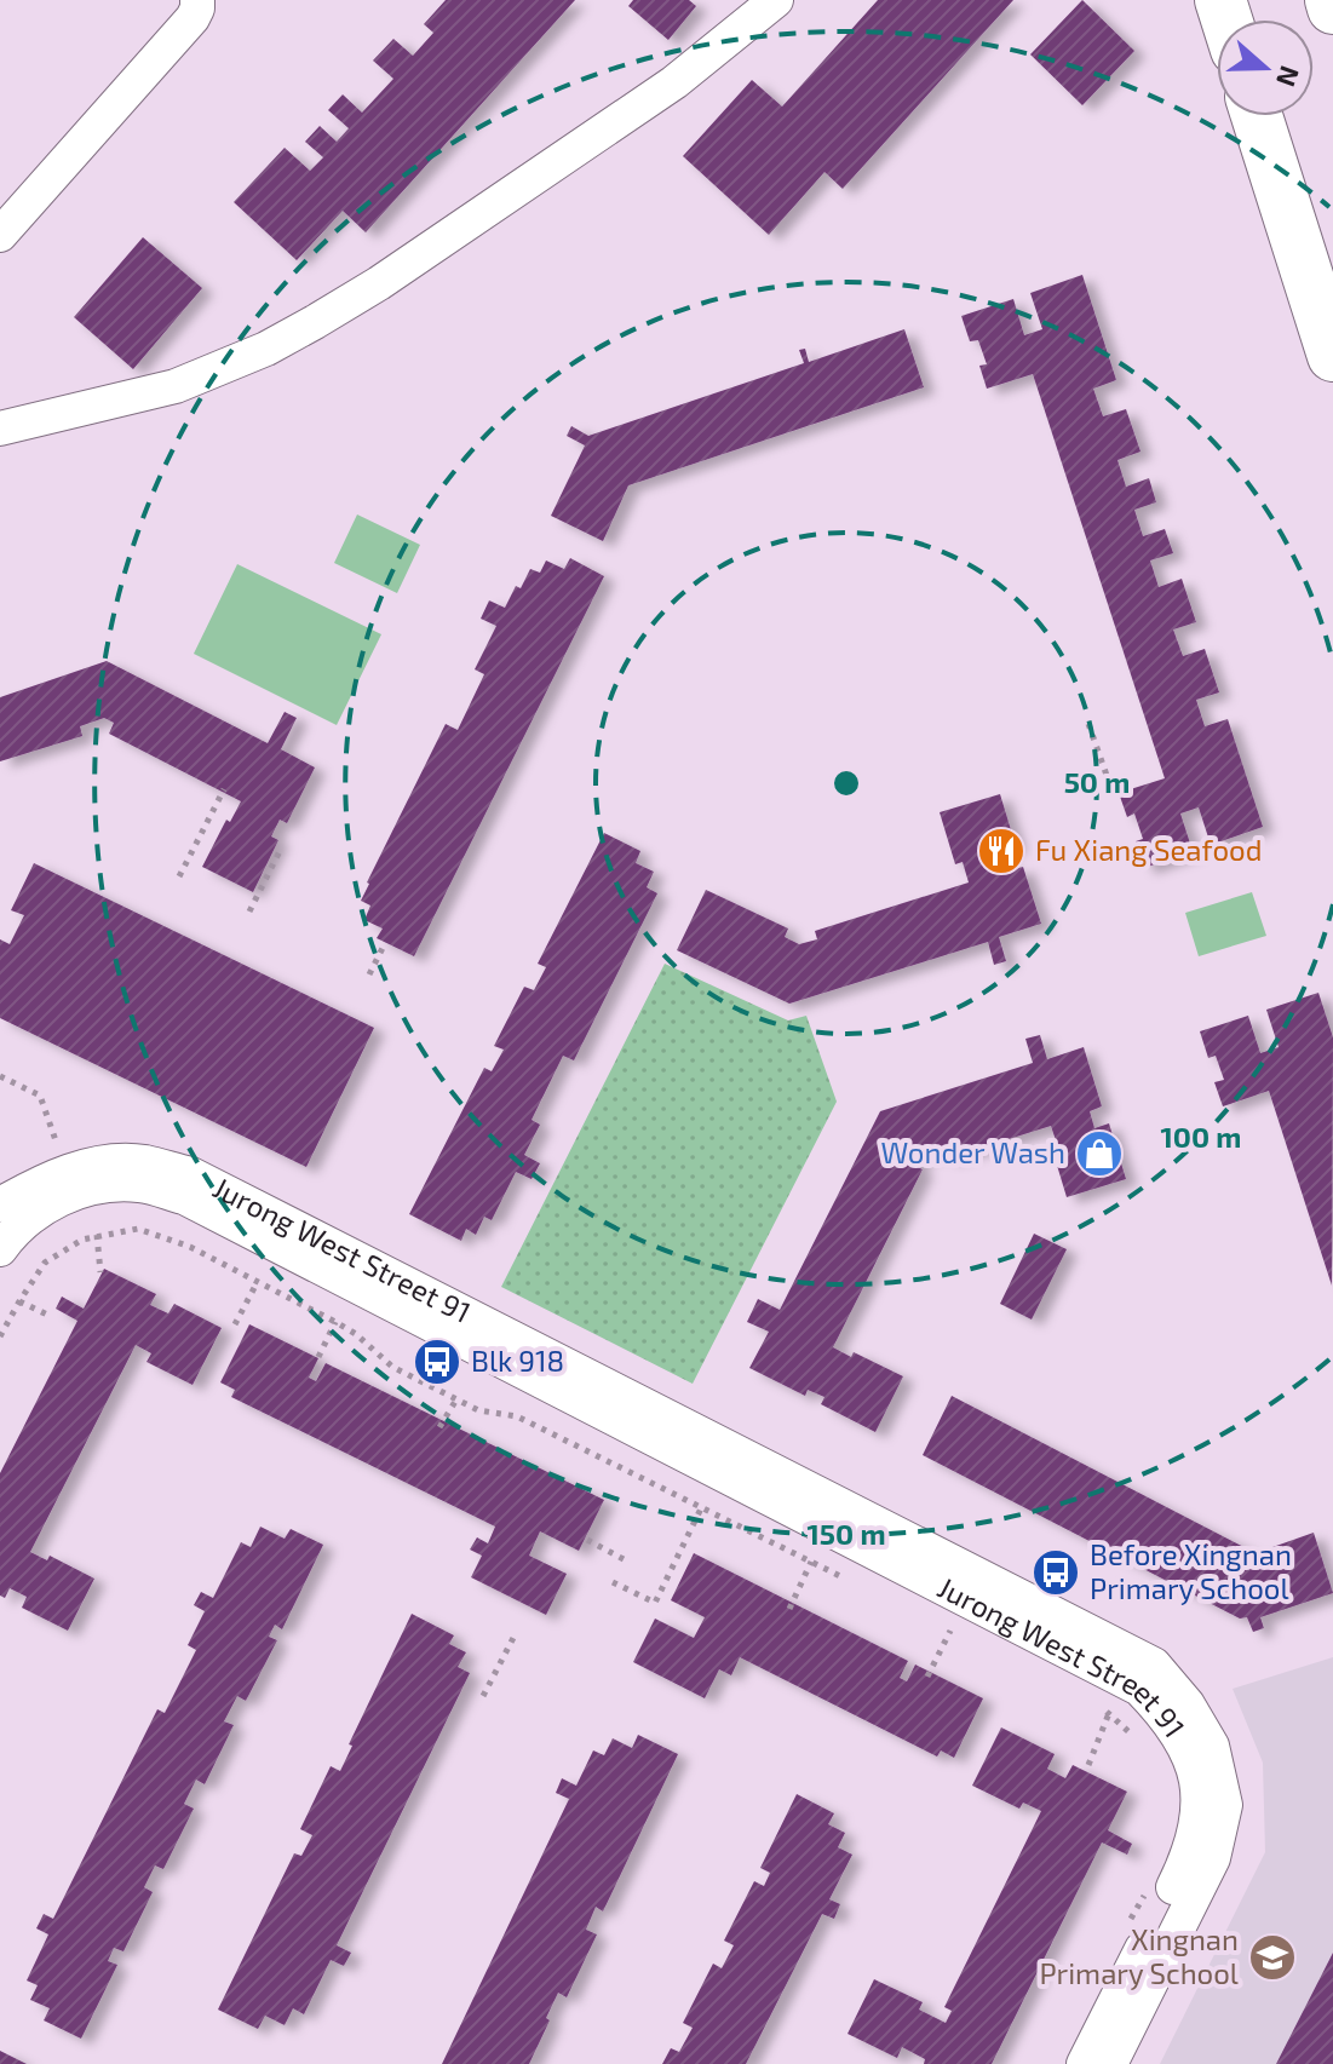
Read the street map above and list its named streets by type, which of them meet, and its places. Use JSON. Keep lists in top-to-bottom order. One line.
{"streets":{"street":["Jurong West Street 91"]},"places":{"restaurant":["Fu Xiang Seafood"],"shop":["Wonder Wash"],"bus stop":["Blk 918","Before Xingnan Primary School"],"school or university":["Xingnan Primary School"]},"north":"right","rings":["50 m","100 m","150 m"]}
